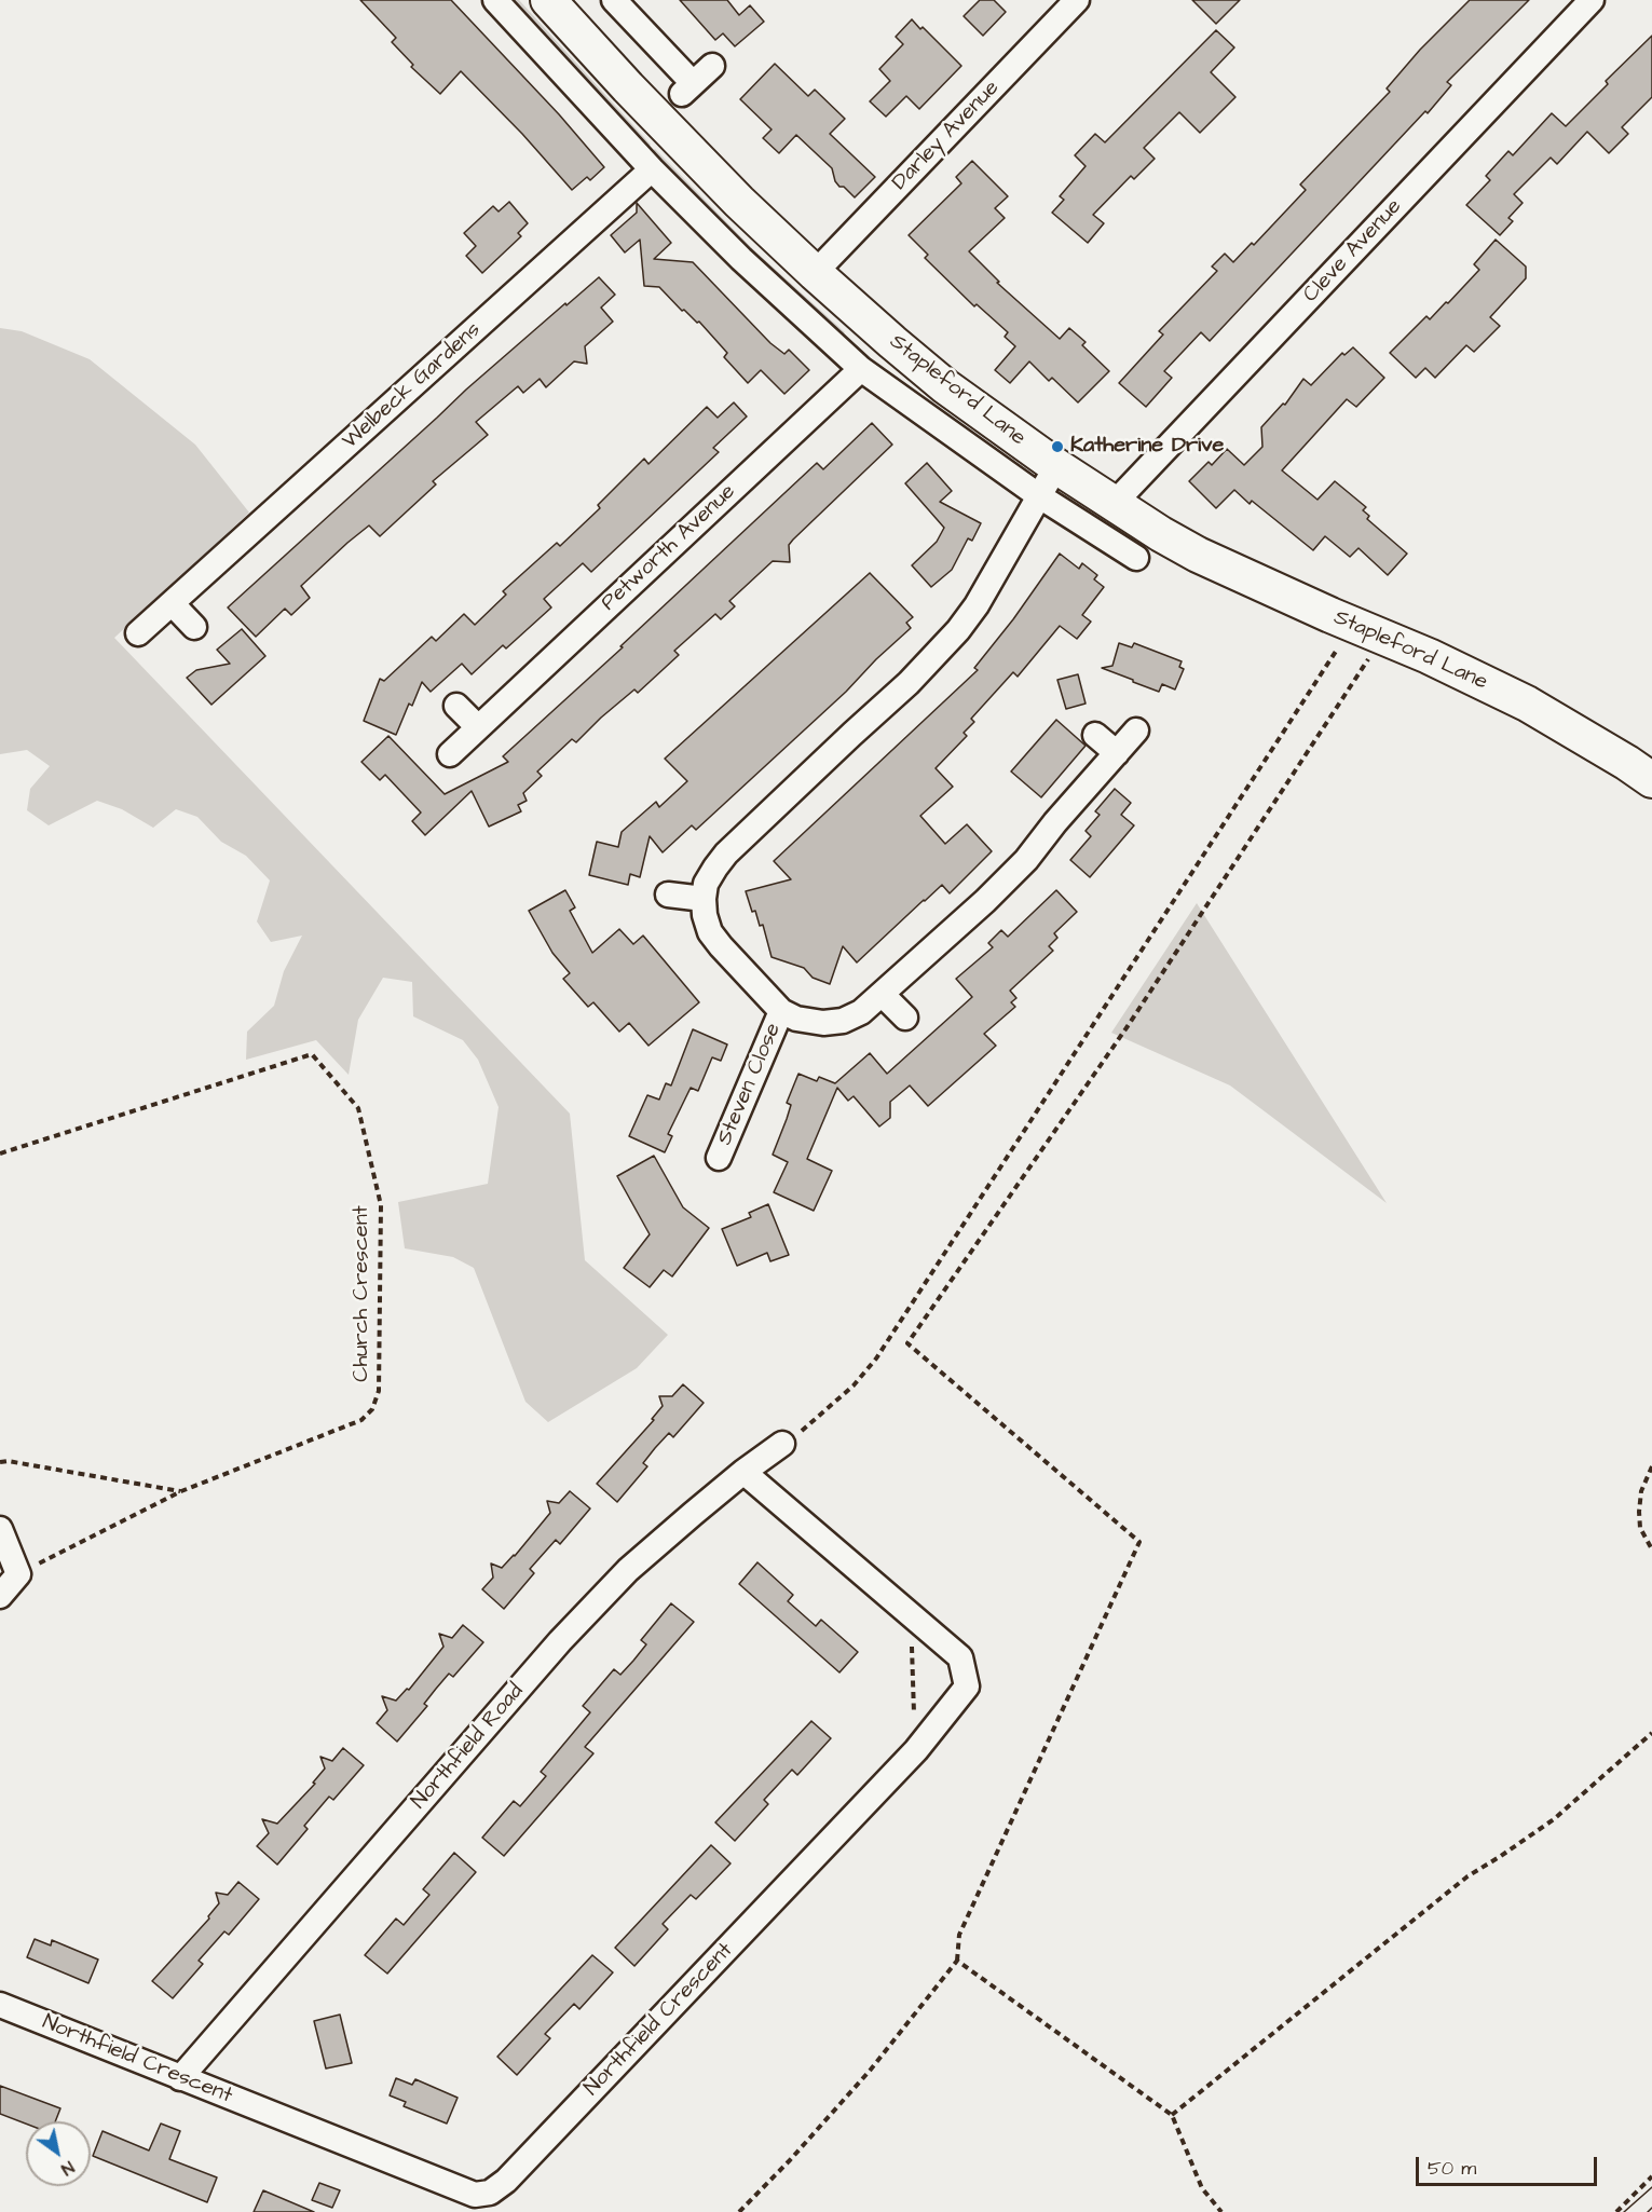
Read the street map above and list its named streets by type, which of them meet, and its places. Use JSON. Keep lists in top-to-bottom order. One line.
{"streets":{"main road":["Stapleford Lane"],"street":["Darley Avenue","Cleve Avenue","Welbeck Gardens","Petworth Avenue","Steven Close","Northfield Road","Northfield Crescent"],"path":["Church Crescent"]},"crossings":[["Darley Avenue","Stapleford Lane"],["Cleve Avenue","Stapleford Lane"],["Welbeck Gardens","Stapleford Lane"],["Stapleford Lane","Petworth Avenue"],["Northfield Road","Northfield Crescent"]],"places":["Katherine Drive"],"scale_bar":"50 m","north":"bottom right"}
